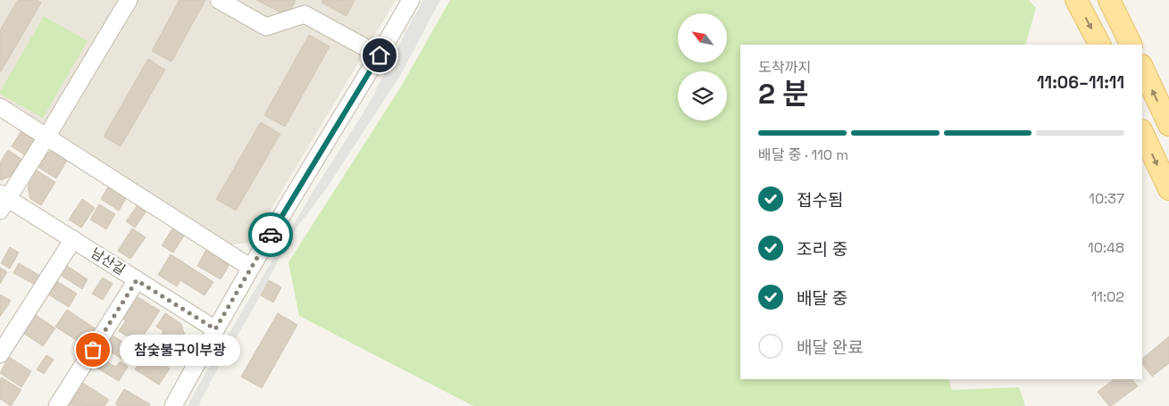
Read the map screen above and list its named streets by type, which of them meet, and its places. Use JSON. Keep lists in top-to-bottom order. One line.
{"streets":{"street":["남산길"]},"places":["참숯불구이부광"],"north":"top left","page":{"heading":["2 분","도착까지","11:06–11:11"],"bar":"배달 중 · 110 m","list":[["접수됨","10:37"],["조리 중","10:48"],["배달 중","11:02"],"배달 완료"],"bubble":"참숯불구이부광"}}
